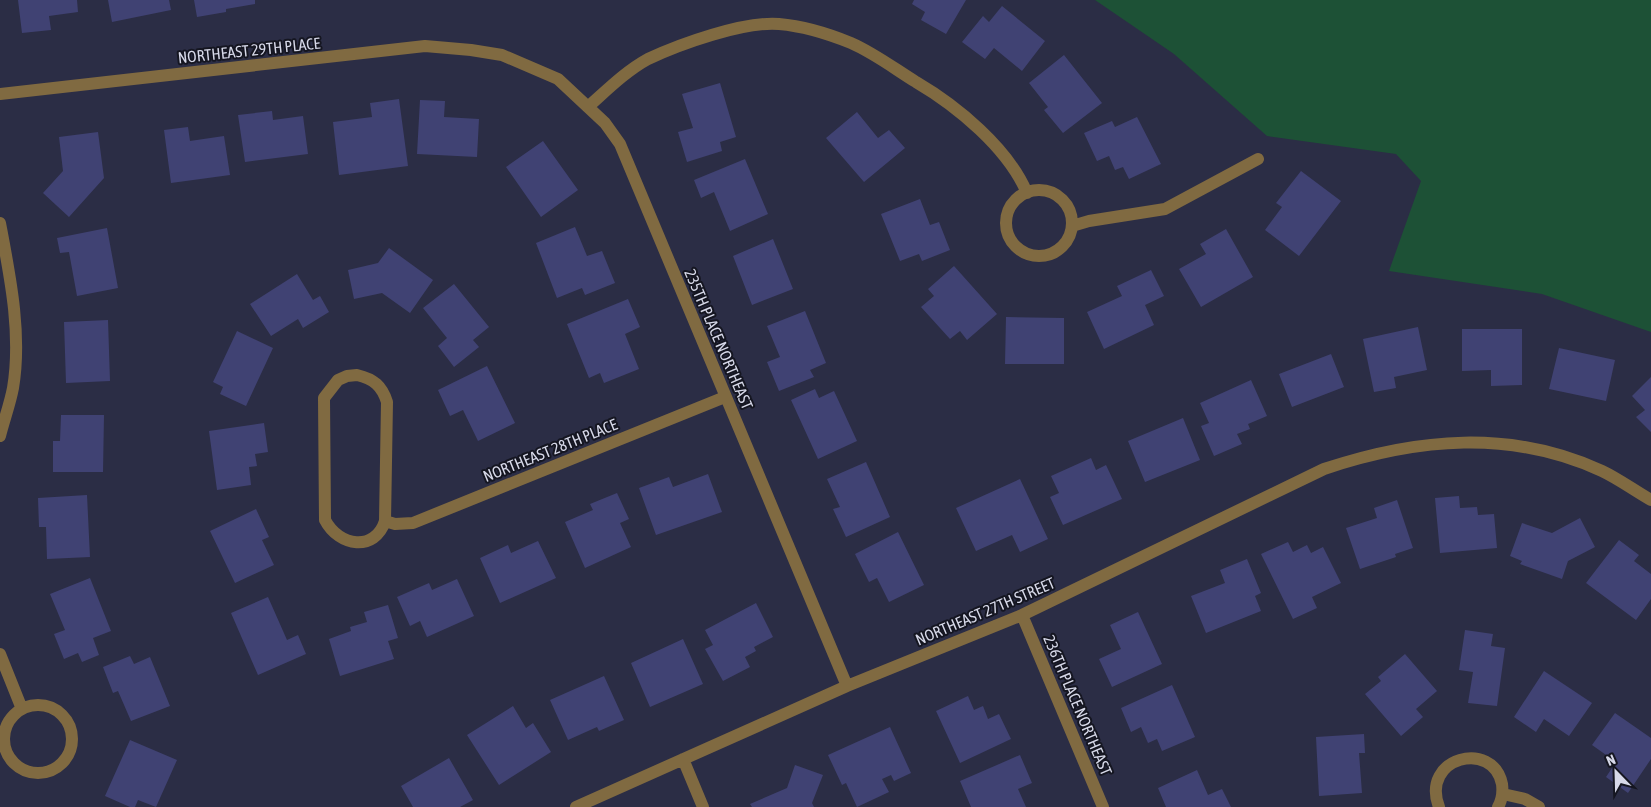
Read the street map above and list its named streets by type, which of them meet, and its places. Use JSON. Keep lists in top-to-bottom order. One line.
{"streets":{"street":["NORTHEAST 29TH PLACE","235TH PLACE NORTHEAST","NORTHEAST 28TH PLACE","NORTHEAST 27TH STREET","236TH PLACE NORTHEAST"]},"crossings":[["NORTHEAST 29TH PLACE","235TH PLACE NORTHEAST"],["235TH PLACE NORTHEAST","NORTHEAST 28TH PLACE"],["235TH PLACE NORTHEAST","NORTHEAST 27TH STREET"],["NORTHEAST 27TH STREET","236TH PLACE NORTHEAST"]],"north":"top left"}
